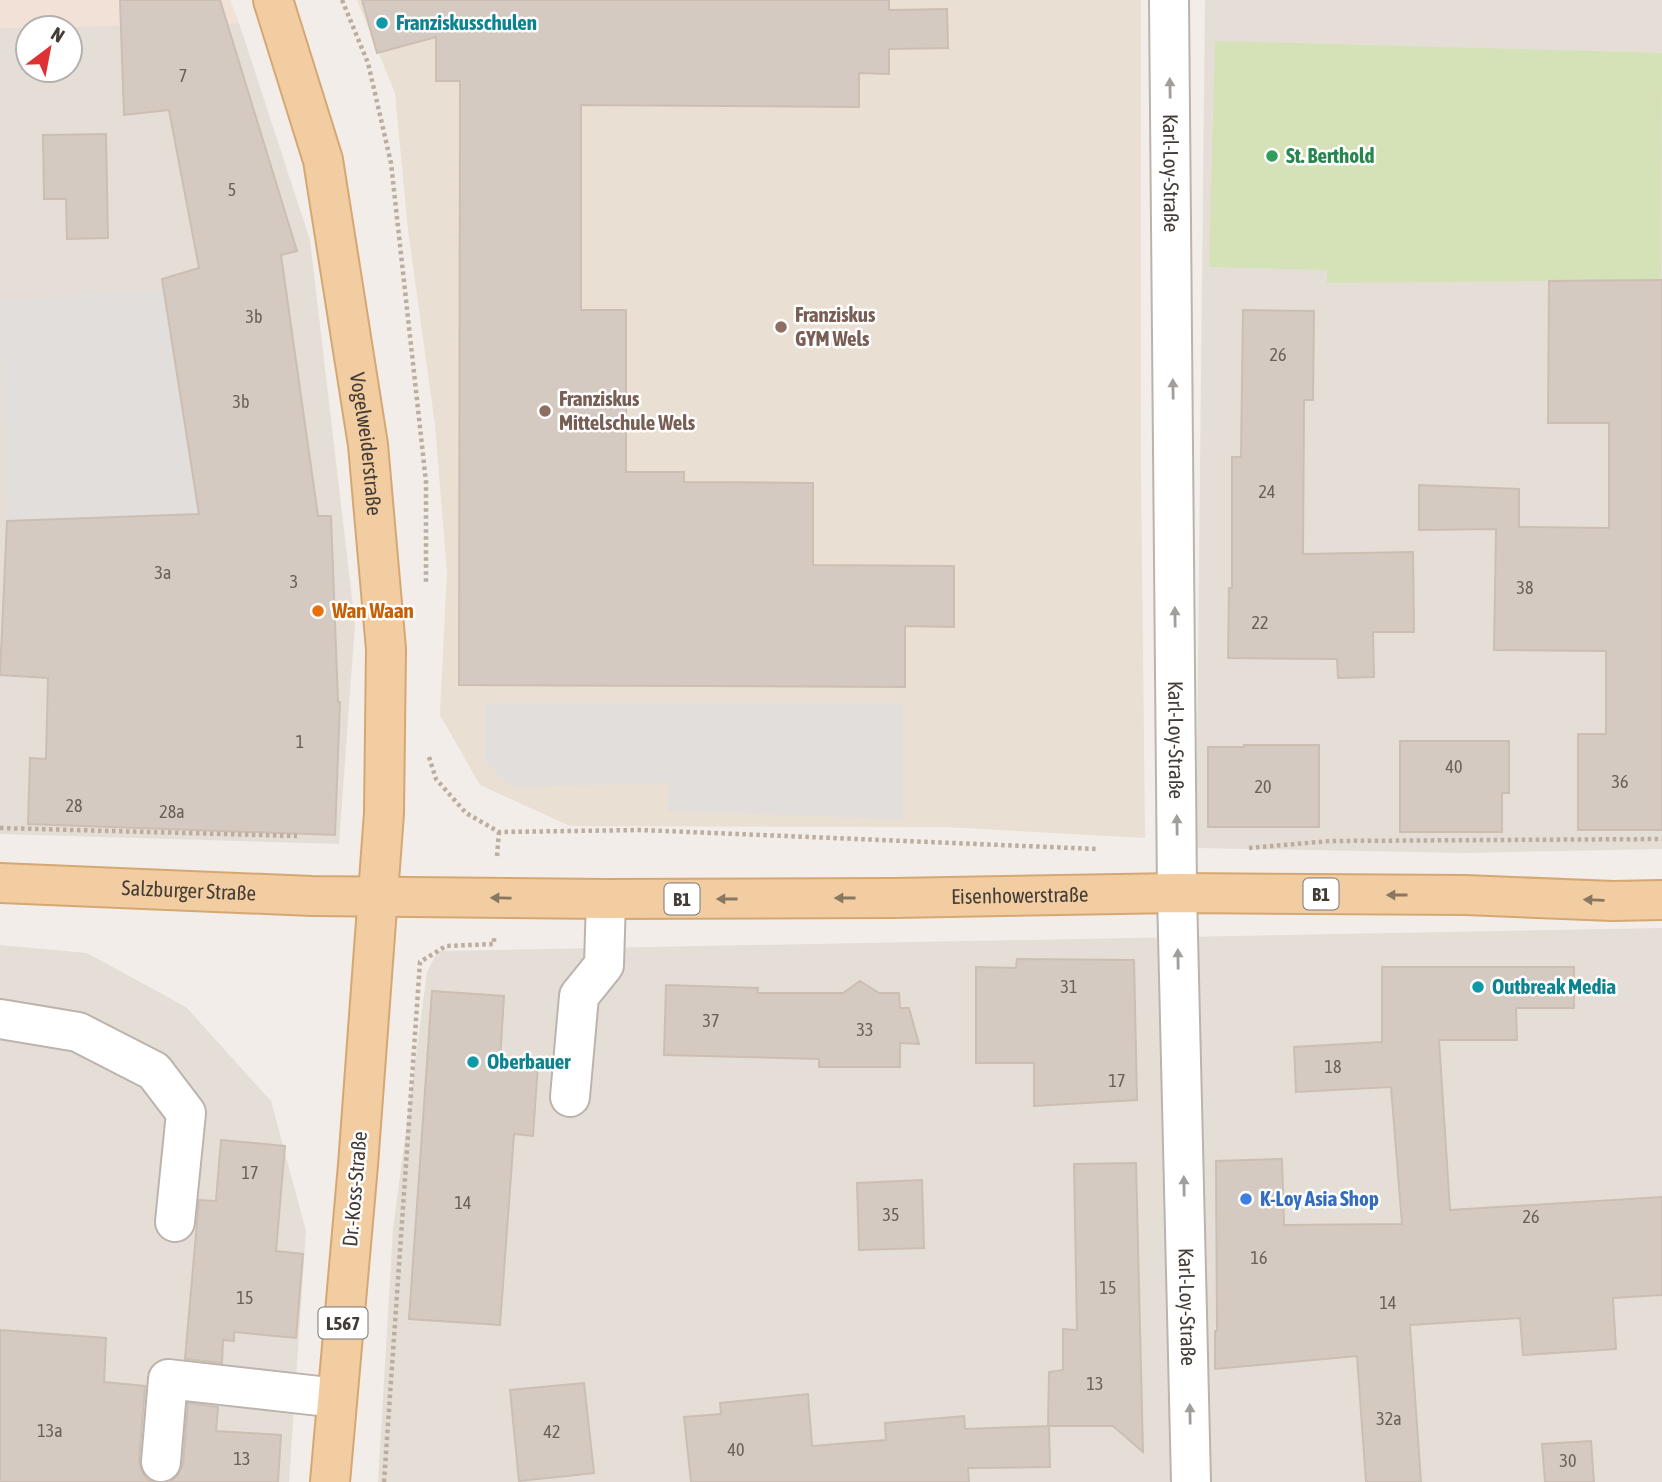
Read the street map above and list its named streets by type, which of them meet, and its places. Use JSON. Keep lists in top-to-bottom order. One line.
{"streets":{"main road":["Vogelweiderstraße","Salzburger Straße","B1","Eisenhowerstraße","Dr.-Koss-Straße","L567"],"street":["Karl-Loy-Straße"]},"crossings":[["Karl-Loy-Straße","Eisenhowerstraße"],["Vogelweiderstraße","Salzburger Straße"],["Vogelweiderstraße","Eisenhowerstraße"],["Vogelweiderstraße","Dr.-Koss-Straße"],["Salzburger Straße","Eisenhowerstraße"],["Salzburger Straße","Dr.-Koss-Straße"],["Eisenhowerstraße","Dr.-Koss-Straße"]],"one_way":["Karl-Loy-Straße","Eisenhowerstraße"],"places":["Franziskusschulen","St. Berthold","Franziskus GYM Wels","Franziskus Mittelschule Wels","Wan Waan","Outbreak Media","Oberbauer","K-Loy Asia Shop"],"house_numbers":["7","5","3b","26","3b","24","3a","3","38","22","1","40","36","20","28","28a","31","37","33","18","17","17","14","35","26","16","15","15","14","13","32a","13a","42","40","13","30"],"north":"top right"}
